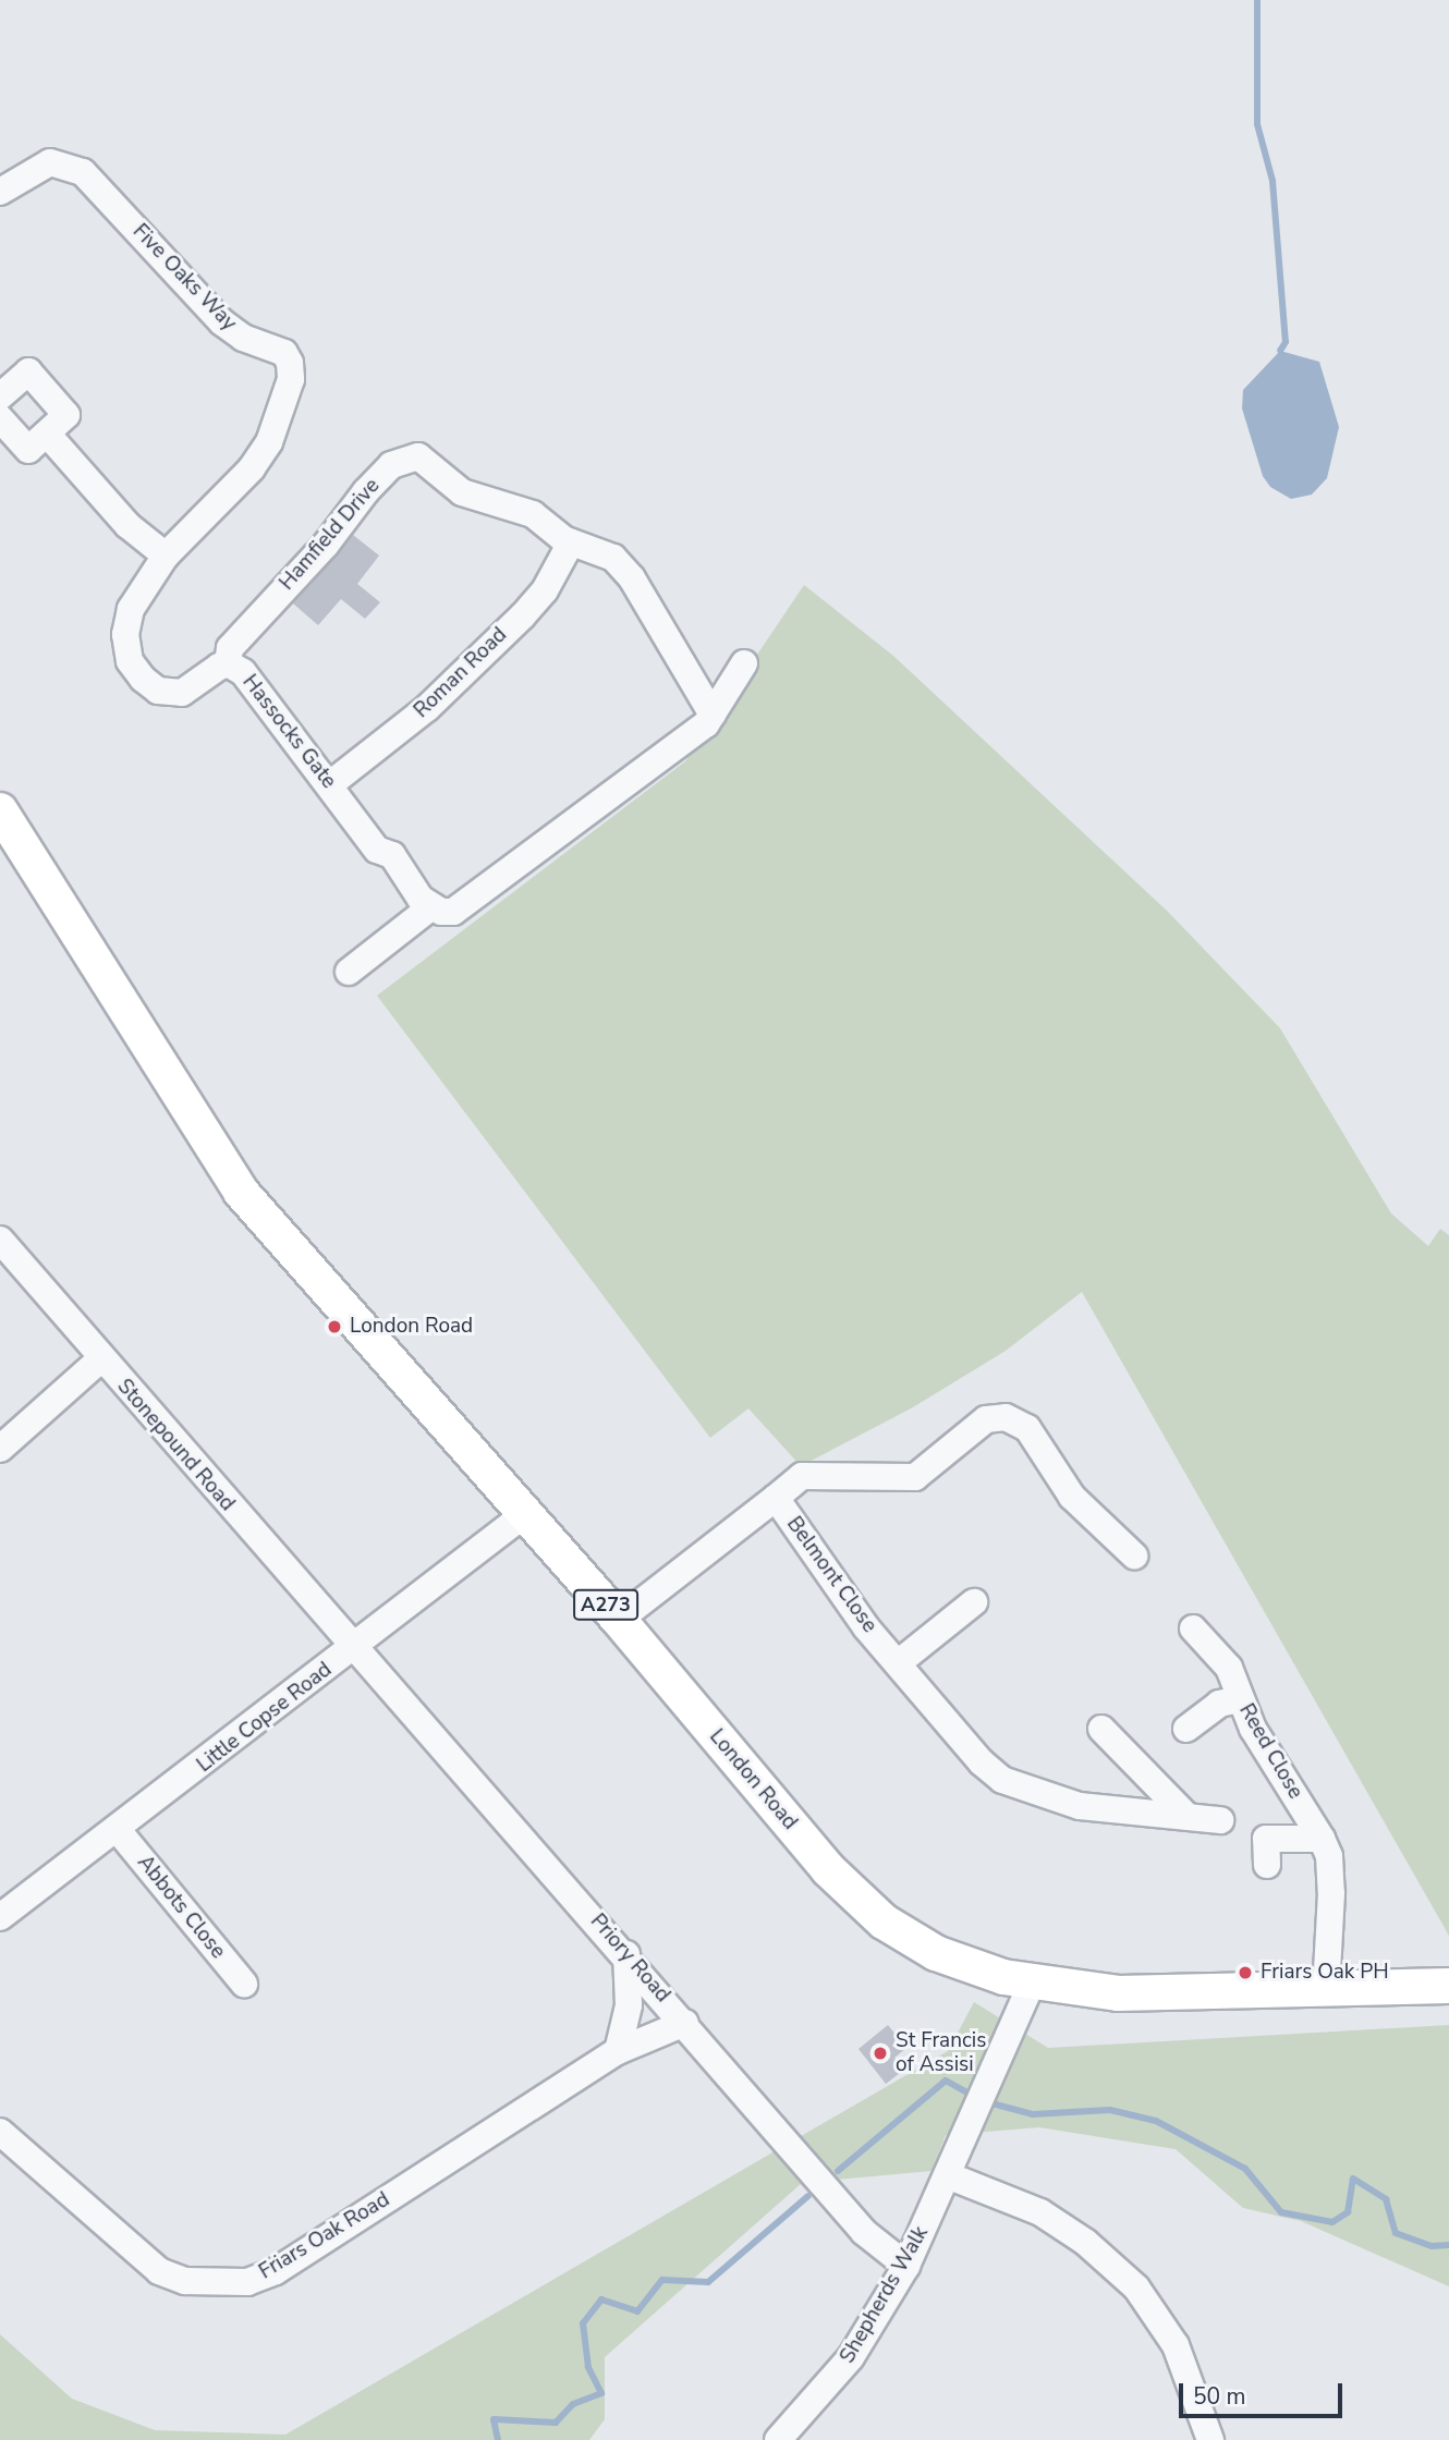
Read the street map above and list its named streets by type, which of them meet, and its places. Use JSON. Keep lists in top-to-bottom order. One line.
{"streets":{"main road":["A273","London Road"],"street":["Five Oaks Way","Hamfield Drive","Roman Road","Hassocks Gate","Stonepound Road","Belmont Close","Little Copse Road","Reed Close","Abbots Close","Priory Road","Friars Oak Road","Shepherds Walk"]},"crossings":[["Five Oaks Way","Hassocks Gate"],["Hamfield Drive","Roman Road"],["Hamfield Drive","Hassocks Gate"],["Roman Road","Hassocks Gate"],["Stonepound Road","Little Copse Road"],["Stonepound Road","Priory Road"],["Belmont Close","London Road"],["Little Copse Road","London Road"],["Little Copse Road","Abbots Close"],["Little Copse Road","Priory Road"],["Reed Close","London Road"],["London Road","Shepherds Walk"],["Priory Road","Friars Oak Road"],["Priory Road","Shepherds Walk"]],"places":["London Road","Friars Oak PH","St Francis of Assisi"],"scale_bar":"50 m"}
